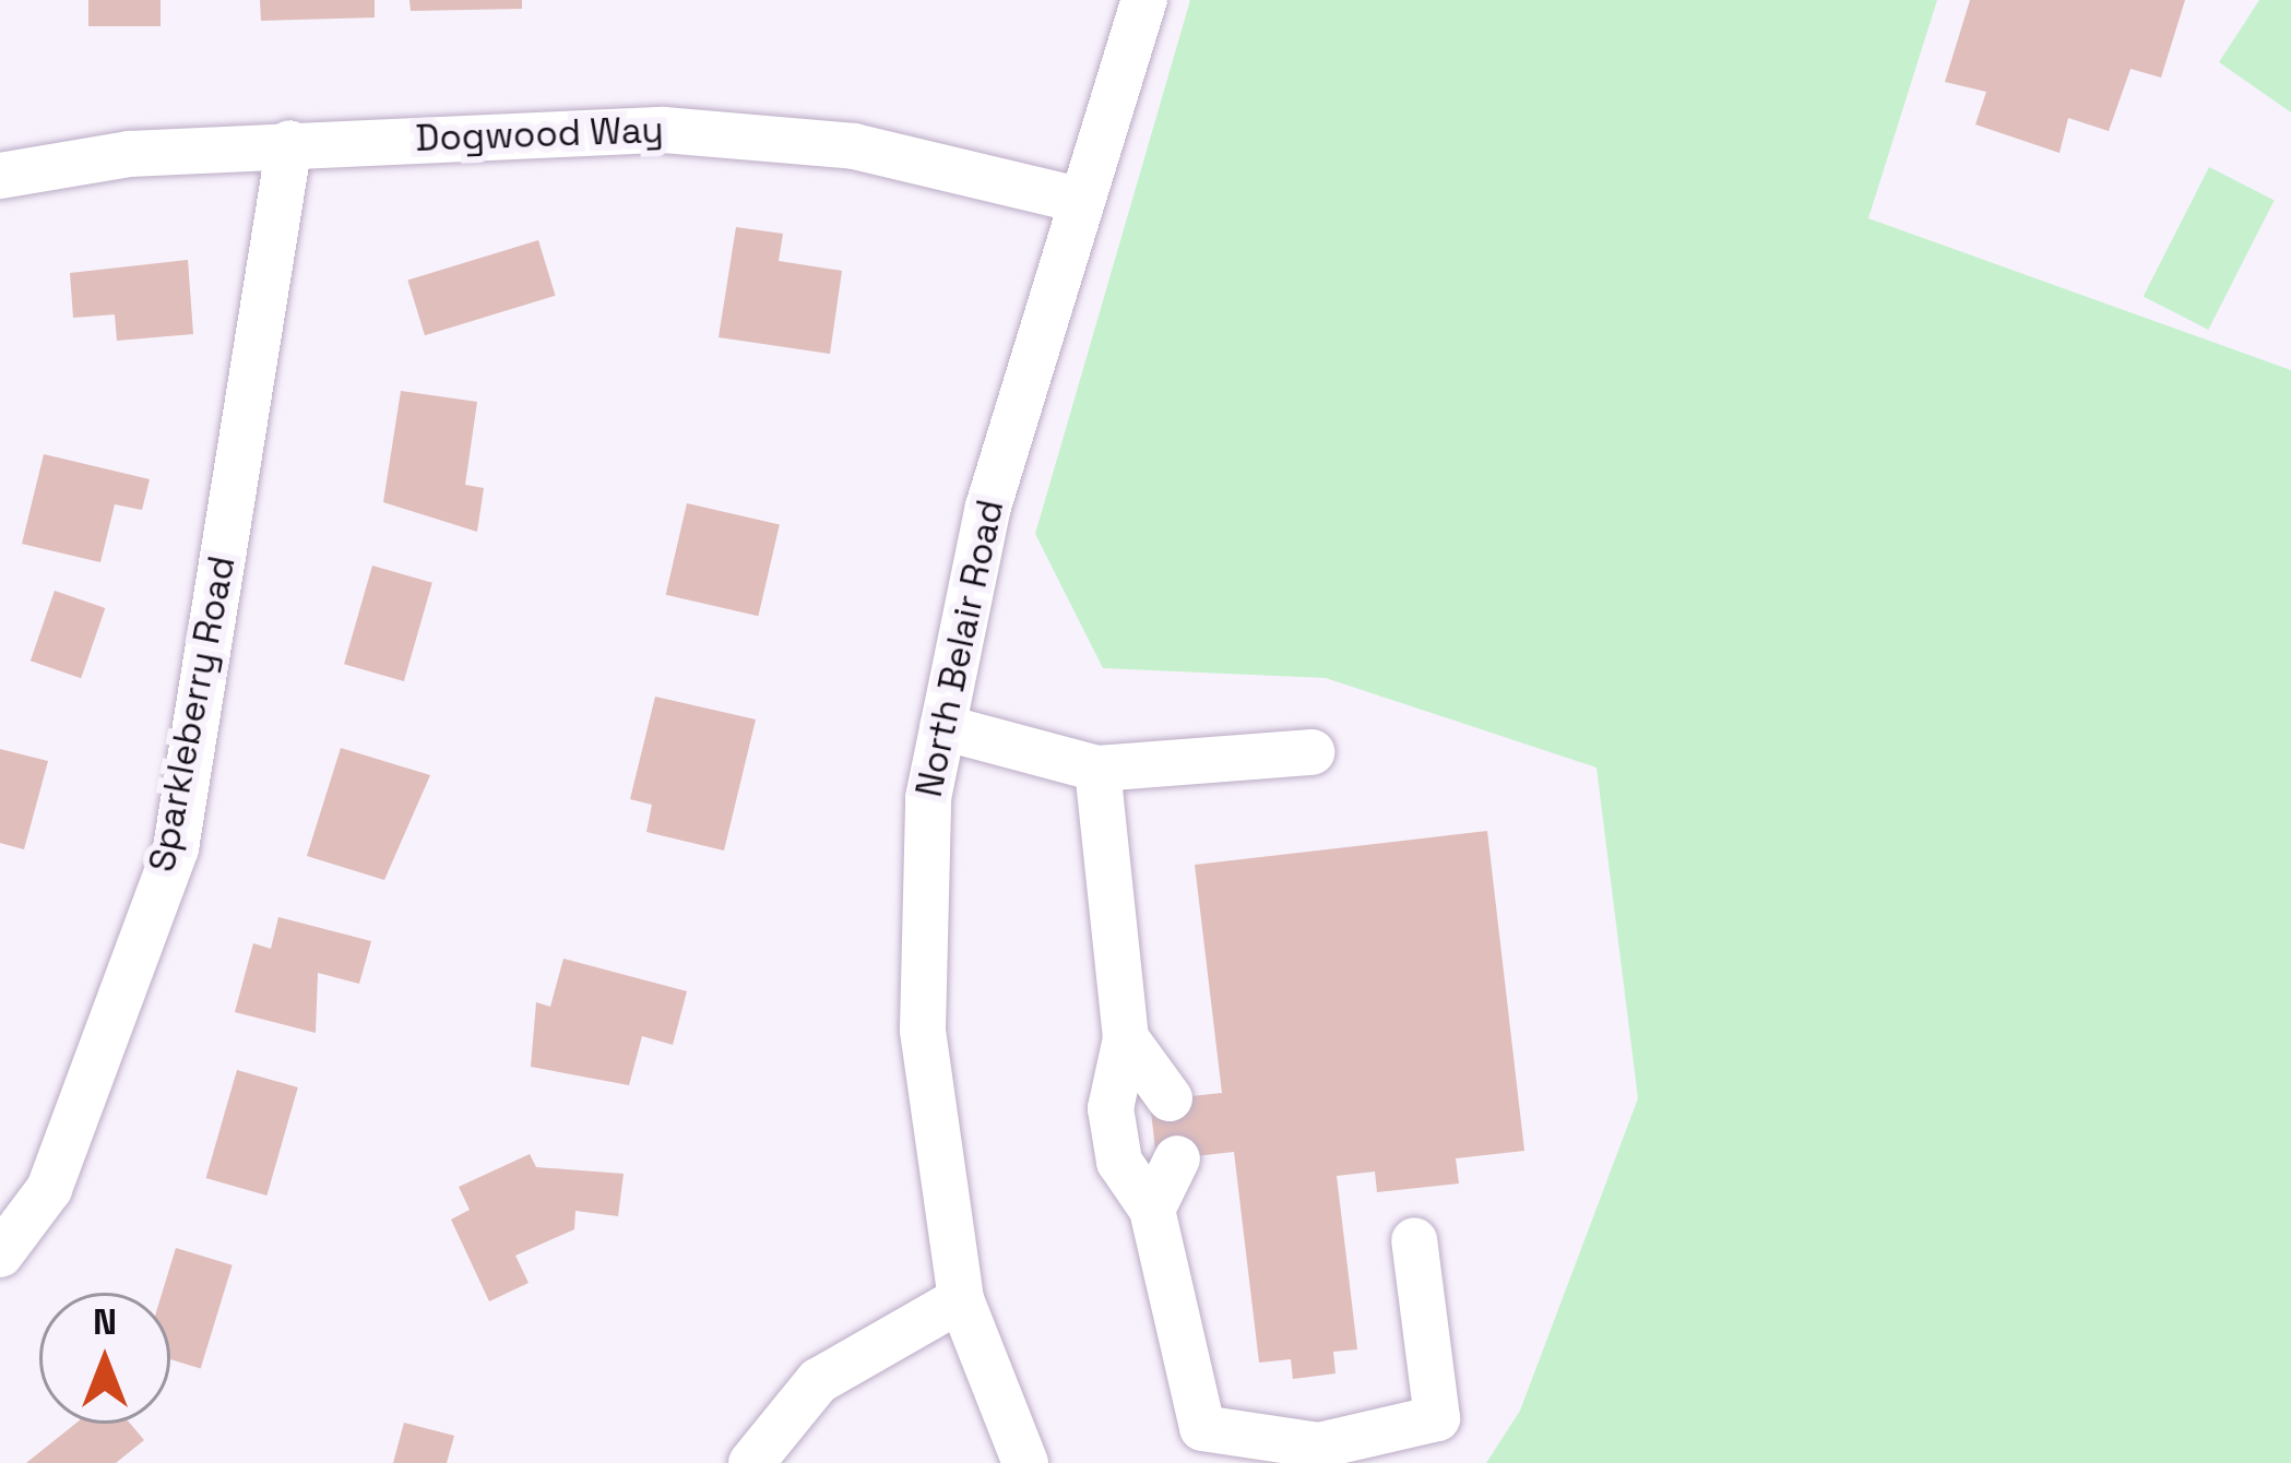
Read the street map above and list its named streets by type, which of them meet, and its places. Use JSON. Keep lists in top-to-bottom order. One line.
{"streets":{"street":["Dogwood Way","North Belair Road","Sparkleberry Road"]},"crossings":[["Dogwood Way","North Belair Road"],["Dogwood Way","Sparkleberry Road"]],"north":"top"}
